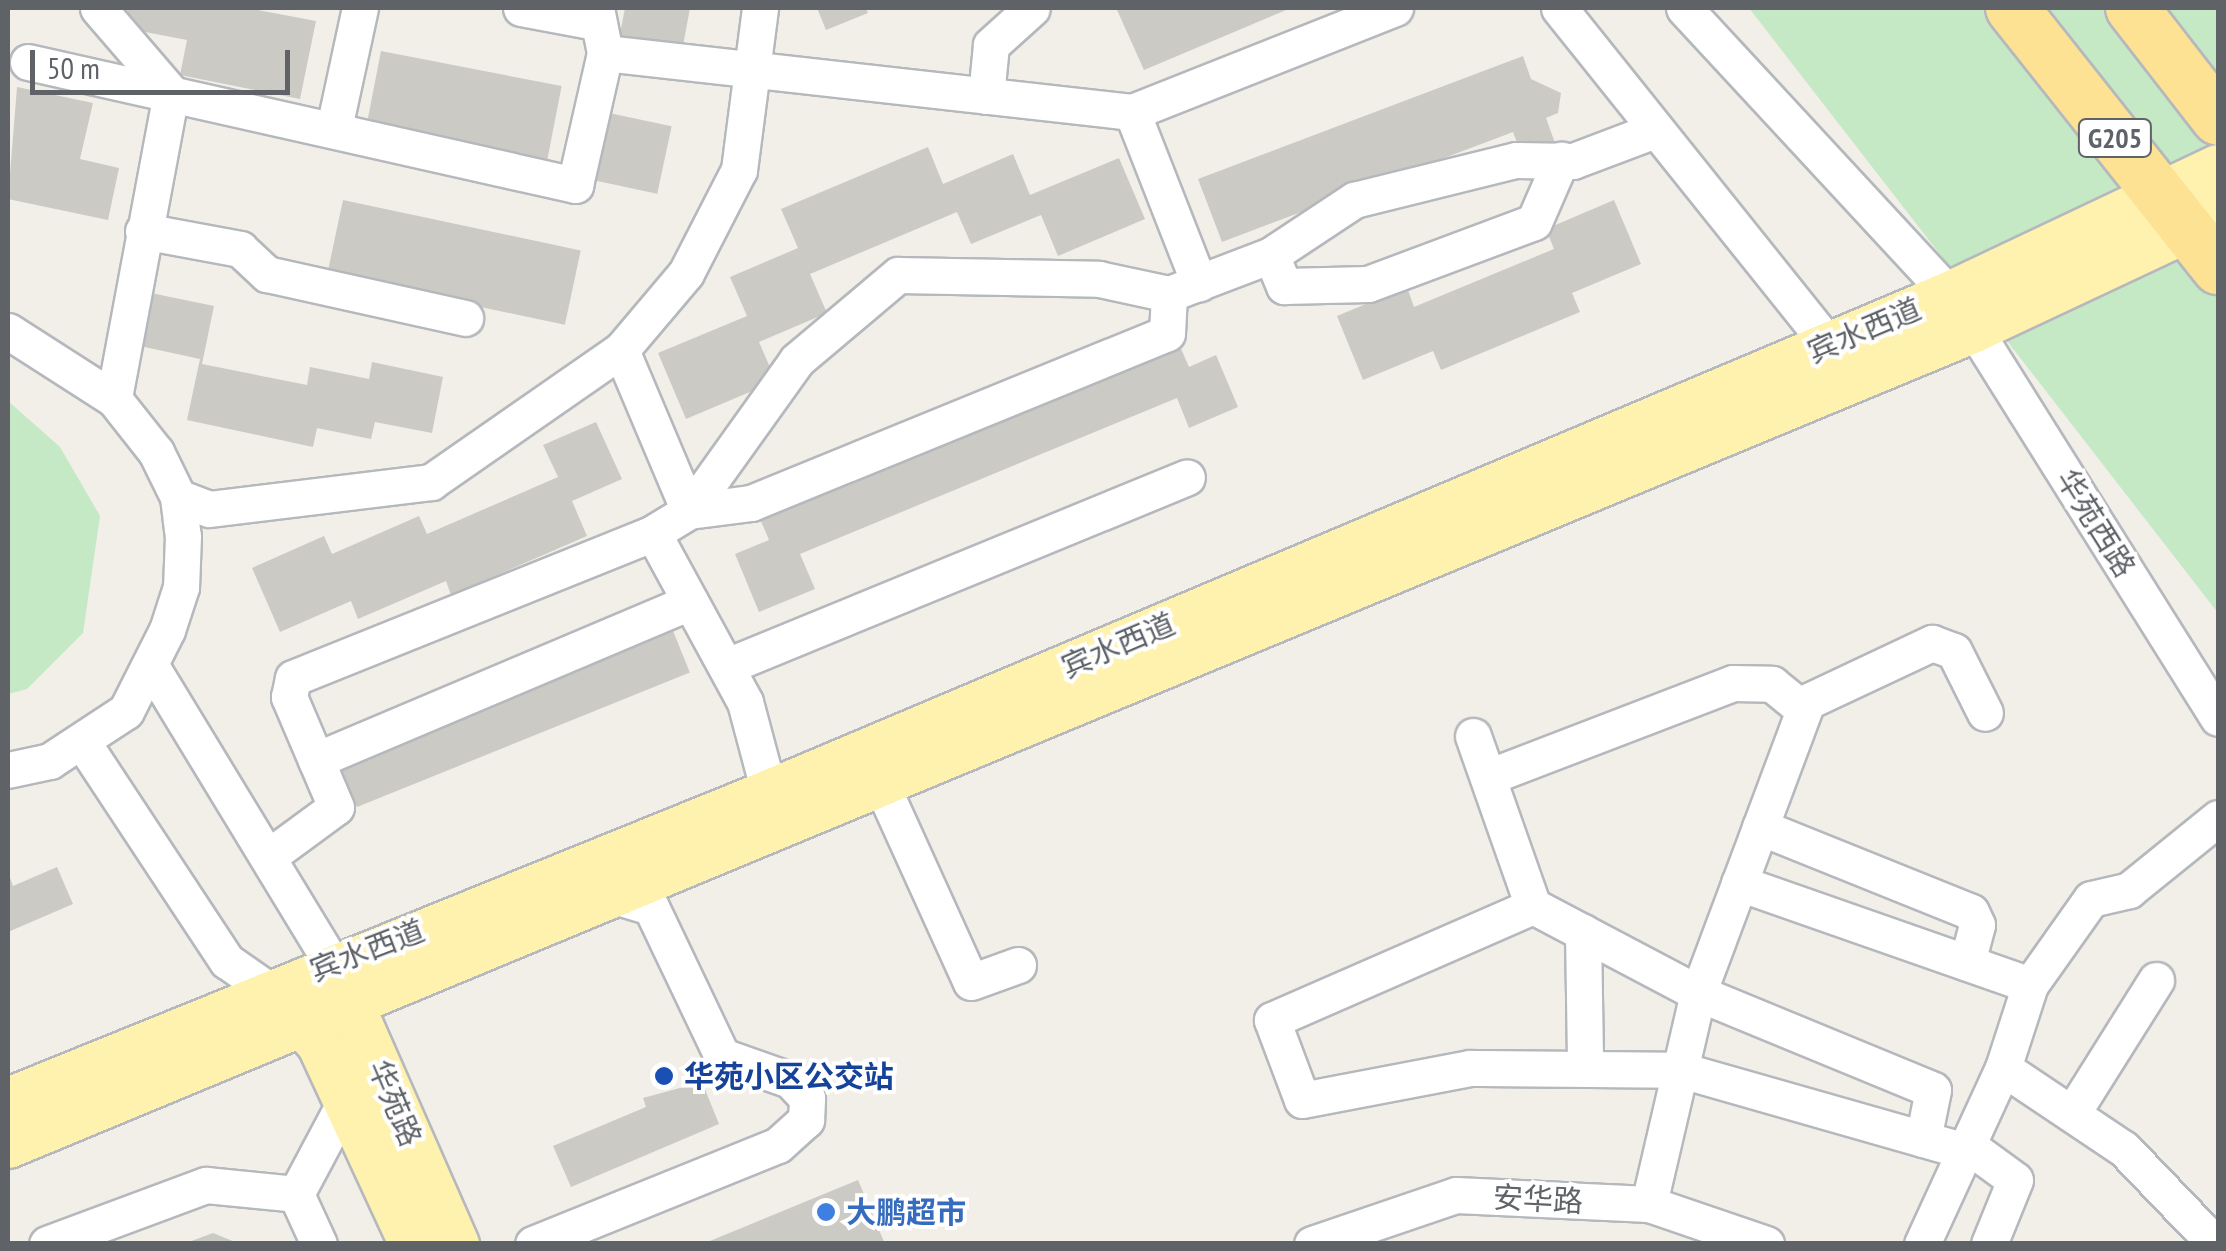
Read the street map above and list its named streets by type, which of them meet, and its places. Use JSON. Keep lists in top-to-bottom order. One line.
{"streets":{"highway":["G205"],"main road":["宾水西道","华苑路"],"street":["华苑西路","安华路"]},"crossings":[["G205","宾水西道"],["宾水西道","华苑西路"],["宾水西道","华苑路"]],"places":["华苑小区公交站","大鹏超市"],"scale_bar":"50 m"}
